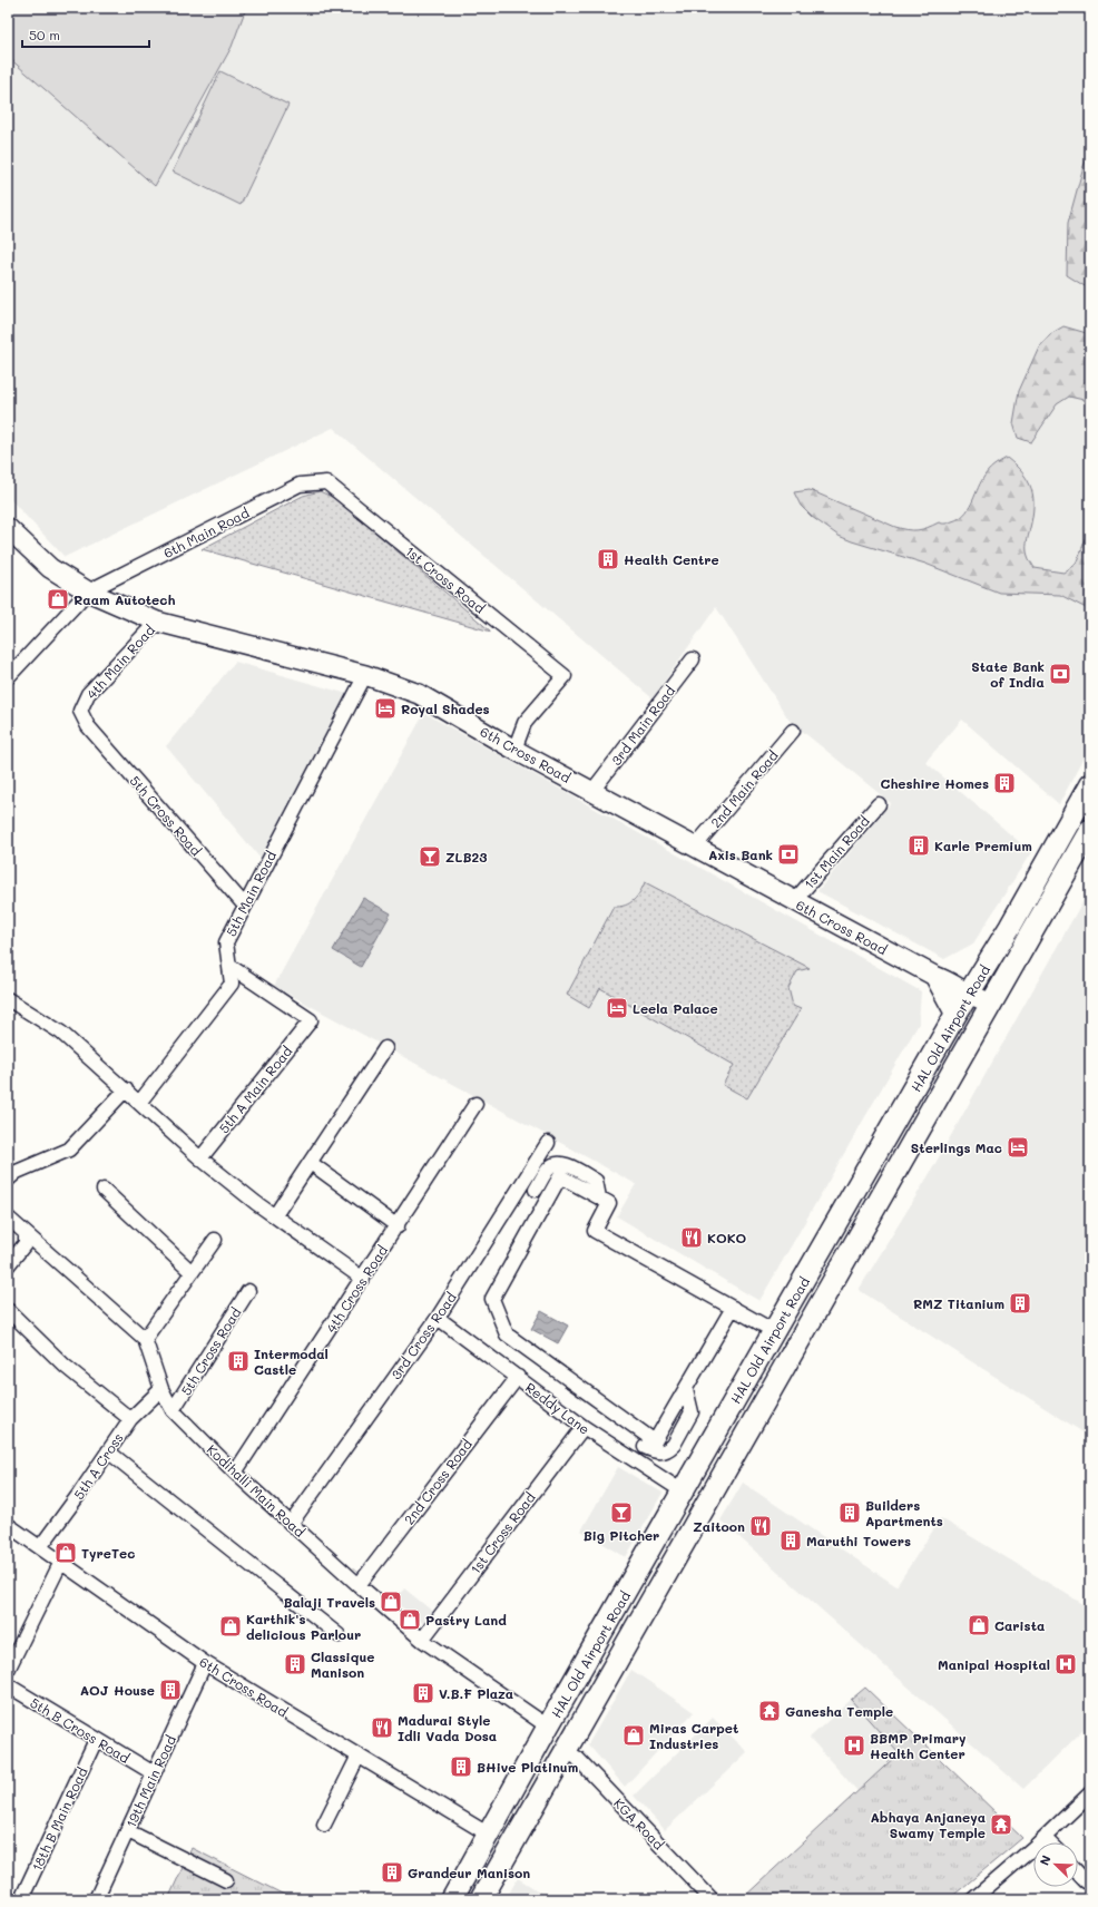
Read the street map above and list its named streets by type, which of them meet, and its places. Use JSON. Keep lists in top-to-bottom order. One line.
{"streets":{"main road":["HAL Old Airport Road"],"street":["6th Main Road","1st Cross Road","4th Main Road","3rd Main Road","6th Cross Road","2nd Main Road","5th Cross Road","1st Main Road","5th Main Road","5th A Main Road","4th Cross Road","3rd Cross Road","Reddy Lane","5th A Cross","2nd Cross Road","Kodihalli Main Road","5th B Cross Road","19th Main Road","18th B Main Road","KGA Road"]},"crossings":[["6th Main Road","1st Cross Road"],["6th Main Road","6th Cross Road"],["1st Cross Road","6th Cross Road"],["1st Cross Road","Reddy Lane"],["1st Cross Road","Kodihalli Main Road"],["4th Main Road","6th Cross Road"],["4th Main Road","5th Cross Road"],["3rd Main Road","6th Cross Road"],["6th Cross Road","2nd Main Road"],["6th Cross Road","1st Main Road"],["6th Cross Road","5th Main Road"],["6th Cross Road","HAL Old Airport Road"],["6th Cross Road","5th A Cross"],["6th Cross Road","19th Main Road"],["5th Cross Road","5th Main Road"],["5th Cross Road","Kodihalli Main Road"],["5th Main Road","5th A Main Road"],["HAL Old Airport Road","Reddy Lane"],["HAL Old Airport Road","Kodihalli Main Road"],["HAL Old Airport Road","KGA Road"],["4th Cross Road","Kodihalli Main Road"],["3rd Cross Road","Reddy Lane"],["3rd Cross Road","Kodihalli Main Road"],["Reddy Lane","2nd Cross Road"],["5th A Cross","Kodihalli Main Road"],["2nd Cross Road","Kodihalli Main Road"],["5th B Cross Road","19th Main Road"],["5th B Cross Road","18th B Main Road"]],"places":{"building":["Health Centre","Cheshire Homes","Karle Premium","RMZ Titanium","Intermodal Castle","Builders Apartments","Maruthi Towers","Classique Manison","AOJ House","V.B.F Plaza","BHive Platinum","Grandeur Manison"],"shop":["Raam Autotech","TyreTec","Balaji Travels","Pastry Land","Carista","Karthik's delicious Parlour","Miras Carpet Industries"],"bank":["State Bank of India","Axis Bank"],"hotel":["Royal Shades","Leela Palace","Sterlings Mac"],"bar":["ZLB23","Big Pitcher"],"restaurant":["KOKO","Zaitoon","Madurai Style Idli Vada Dosa"],"hospital":["Manipal Hospital","BBMP Primary Health Center"],"temple":["Ganesha Temple","Abhaya Anjaneya Swamy Temple"]},"scale_bar":"50 m","north":"top left"}
